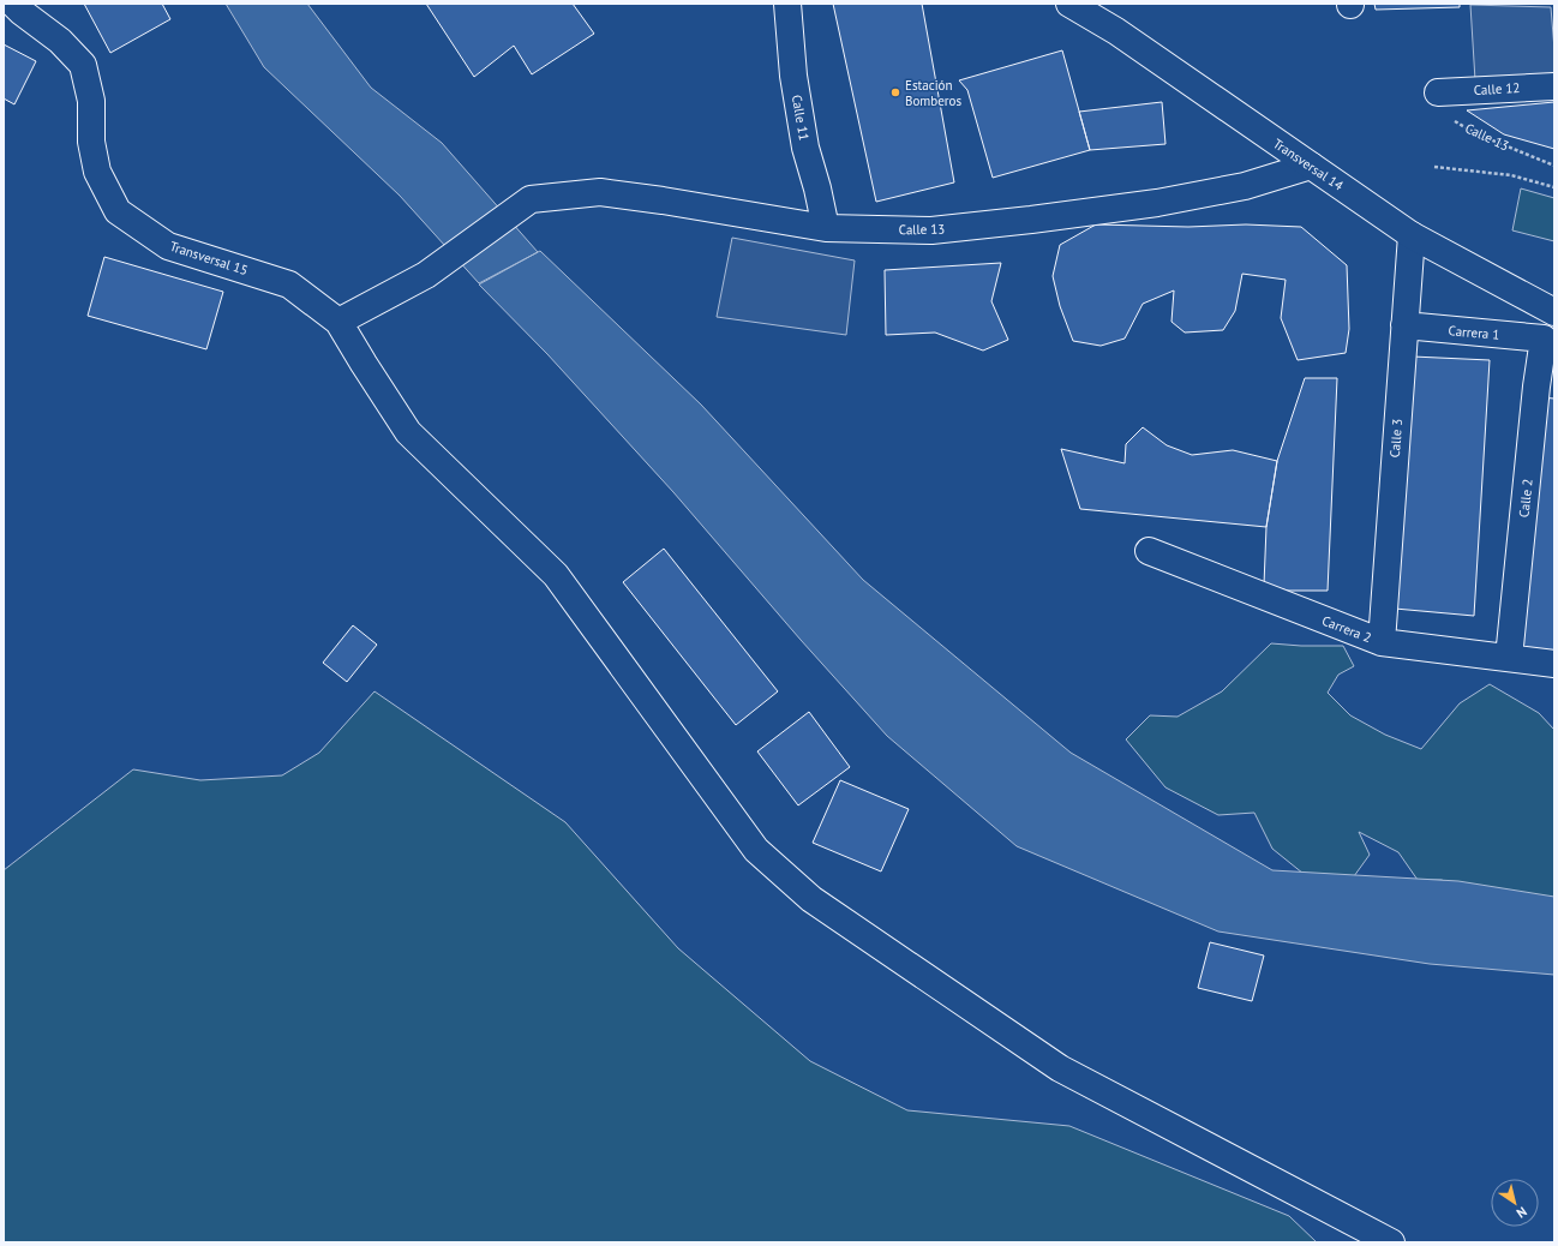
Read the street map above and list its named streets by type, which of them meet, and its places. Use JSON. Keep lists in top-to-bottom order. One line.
{"streets":{"main road":["Calle 12","Calle 11","Calle 13","Transversal 14","Transversal 15","Carrera 1","Calle 3","Calle 2","Carrera 2"]},"crossings":[["Calle 12","Calle 13"],["Calle 11","Calle 13"],["Calle 13","Transversal 14"],["Calle 13","Transversal 15"],["Transversal 14","Calle 3"],["Carrera 1","Calle 3"],["Carrera 1","Calle 2"],["Calle 3","Carrera 2"],["Calle 2","Carrera 2"]],"places":["Estación Bomberos"],"north":"bottom right"}
